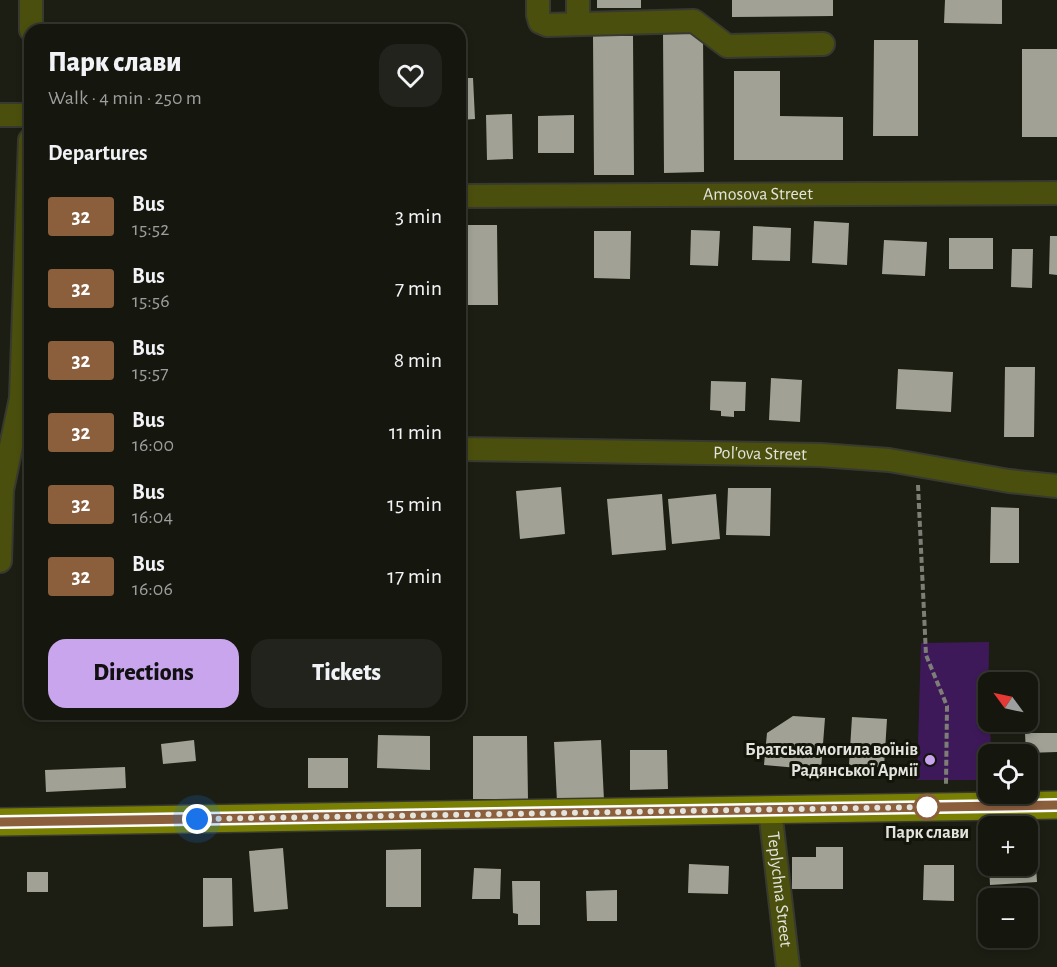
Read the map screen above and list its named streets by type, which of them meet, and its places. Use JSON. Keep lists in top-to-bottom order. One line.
{"streets":{"street":["Amosova Street","Pol'ova Street","Teplychna Street"]},"places":["Братська могила воїнів Радянської Армії","Парк слави"],"lines":["bus line 32"],"north":"top left","page":{"heading":[["Парк слави","Walk · 4 min · 250 m"],"Departures"],"list":[{"mark":"32","name":"Bus","note":"15:52","value":"3 min"},{"mark":"32","name":"Bus","note":"15:56","value":"7 min"},{"mark":"32","name":"Bus","note":"15:57","value":"8 min"},{"mark":"32","name":"Bus","note":"16:00","value":"11 min"},{"mark":"32","name":"Bus","note":"16:04","value":"15 min"},{"mark":"32","name":"Bus","note":"16:06","value":"17 min"}],"buttons":["Directions","Tickets"],"map_buttons":["+","−"]}}
